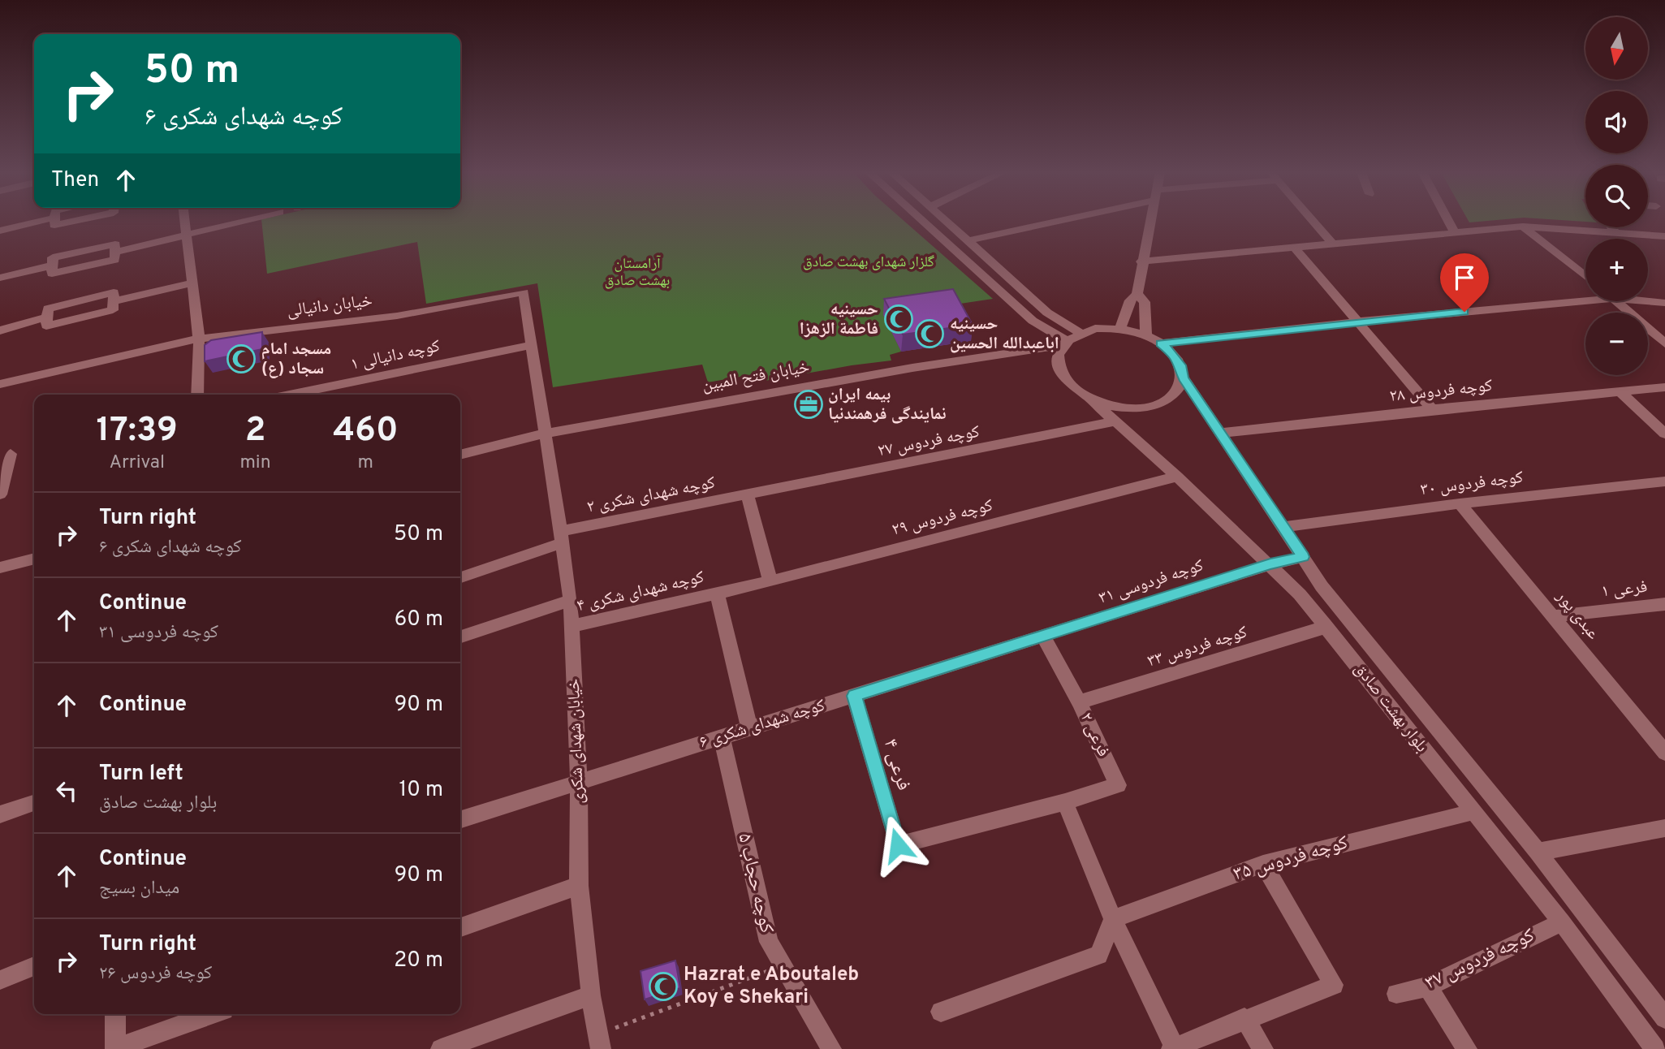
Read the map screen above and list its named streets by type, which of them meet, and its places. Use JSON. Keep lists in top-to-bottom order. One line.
{"streets":{"street":["خیابان دانیالی","کوچه دانیالی ۱","خیابان فتح المبین","کوچه فردوس ۲۸","کوچه فردوس ۲۷","کوچه فردوس ۳۰","کوچه شهدای شکری ۲","کوچه فردوس ۲۹","کوچه فردوسی ۳۱","فرعی ۱","کوچه شهدای شکری ۴","عبدی پور","کوچه فردوس ۳۳","بلوار بهشت صادق","کوچه شهدای شکری ۶","فرعی ۲","خیابان شهدای شکری","فرعی ۴","کوچه فردوس ۳۵","کوچه حجاب ۵","کوچه فردوس ۳۷"]},"crossings":[["خیابان دانیالی","کوچه دانیالی ۱"],["خیابان دانیالی","خیابان فتح المبین"],["خیابان دانیالی","خیابان شهدای شکری"],["خیابان فتح المبین","بلوار بهشت صادق"],["خیابان فتح المبین","خیابان شهدای شکری"],["کوچه فردوس ۲۸","بلوار بهشت صادق"],["کوچه فردوس ۲۷","کوچه شهدای شکری ۲"],["کوچه فردوس ۲۷","بلوار بهشت صادق"],["کوچه فردوس ۳۰","عبدی پور"],["کوچه فردوس ۳۰","بلوار بهشت صادق"],["کوچه شهدای شکری ۲","خیابان شهدای شکری"],["کوچه فردوس ۲۹","کوچه شهدای شکری ۴"],["کوچه فردوس ۲۹","بلوار بهشت صادق"],["کوچه فردوسی ۳۱","بلوار بهشت صادق"],["کوچه فردوسی ۳۱","کوچه شهدای شکری ۶"],["کوچه فردوسی ۳۱","فرعی ۲"],["فرعی ۱","عبدی پور"],["کوچه شهدای شکری ۴","خیابان شهدای شکری"],["کوچه فردوس ۳۳","بلوار بهشت صادق"],["کوچه فردوس ۳۳","فرعی ۲"],["بلوار بهشت صادق","کوچه فردوس ۳۵"],["بلوار بهشت صادق","کوچه فردوس ۳۷"],["کوچه شهدای شکری ۶","فرعی ۲"],["کوچه شهدای شکری ۶","خیابان شهدای شکری"],["کوچه شهدای شکری ۶","فرعی ۴"],["کوچه شهدای شکری ۶","کوچه حجاب ۵"],["فرعی ۲","فرعی ۴"]],"parks":["گلزار شهدای بهشت صادق","آرامستان بهشت صادق"],"places":{"mosque":["حسینیه فاطمة الزهزا","حسینیه اباعبدالله الحسین","مسجد امام سجاد (ع)","Hazrat e Aboutaleb Koy e Shekari"],"office":["بیمه ایران نمایندگی فرهمندنیا"]},"north":"bottom","page":{"map_buttons":["+","−"],"turn":["50 m","کوچه شهدای شکری ۶"],"then":"Then","eta":["17:39","Arrival","2","min","460","m"],"list":[{"name":"Turn right","note":"کوچه شهدای شکری ۶","value":"50 m"},{"name":"Continue","note":"کوچه فردوسی ۳۱","value":"60 m"},{"name":"Continue","value":"90 m"},{"name":"Turn left","note":"بلوار بهشت صادق","value":"10 m"},{"name":"Continue","note":"میدان بسیج","value":"90 m"},{"name":"Turn right","note":"کوچه فردوس ۲۶","value":"20 m"}]}}
